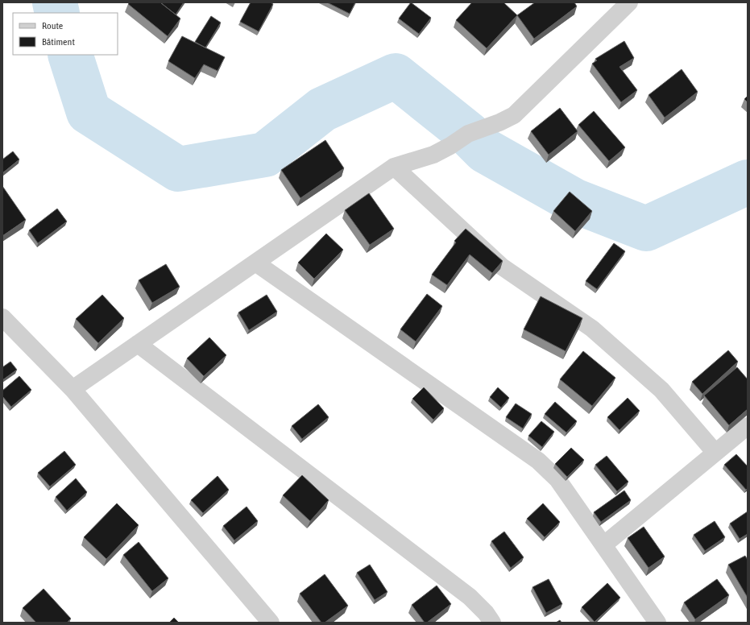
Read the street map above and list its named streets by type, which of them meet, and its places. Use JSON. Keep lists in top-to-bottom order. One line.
{"legend":["Route","Bâtiment"]}
